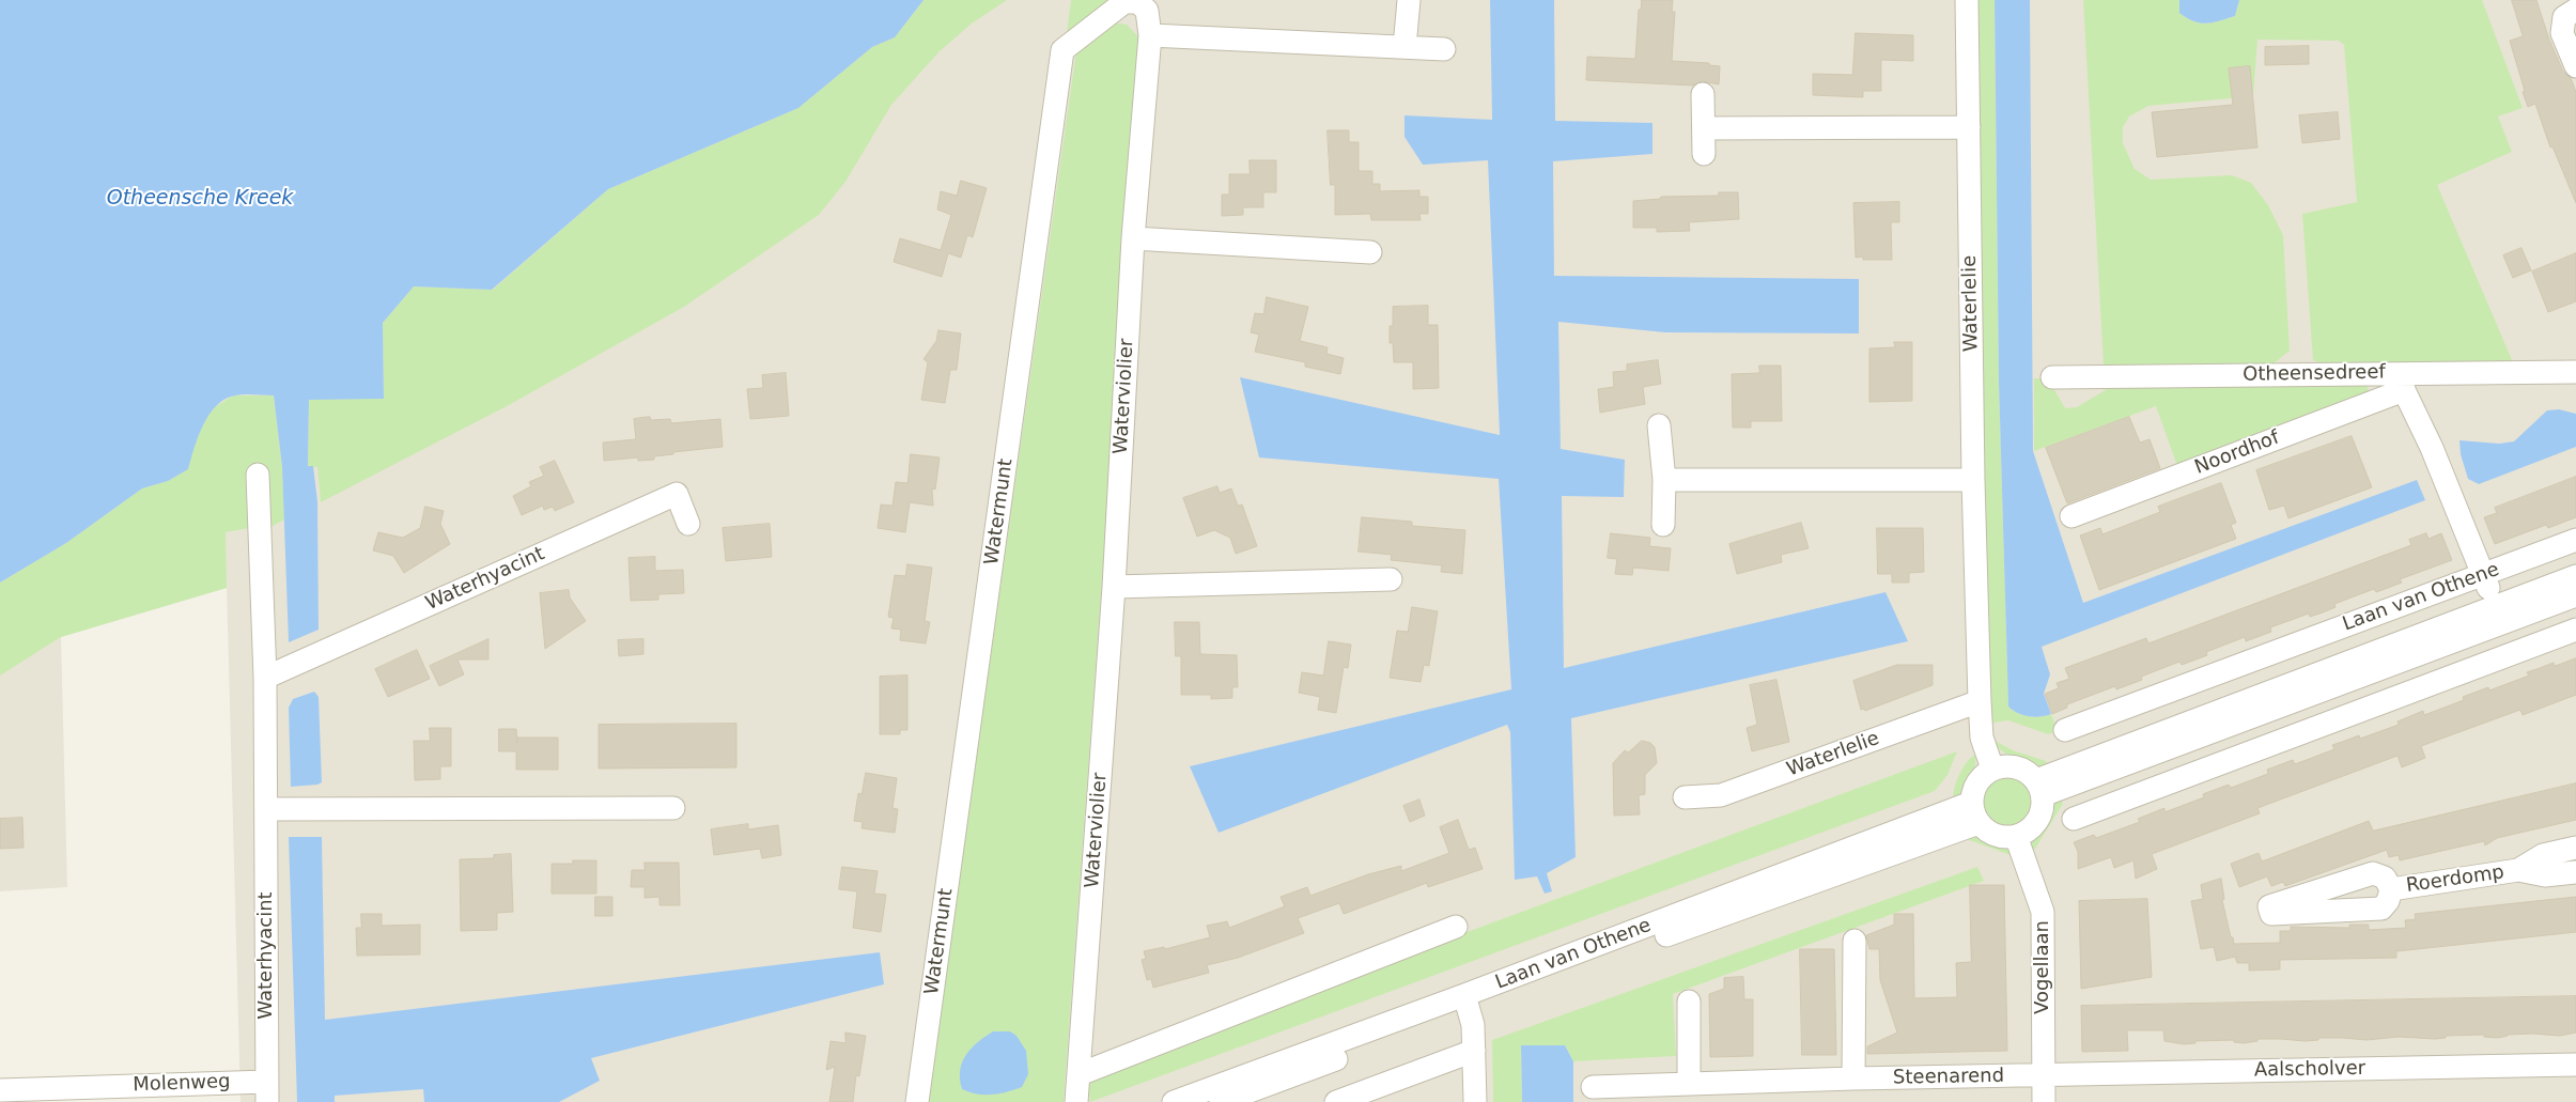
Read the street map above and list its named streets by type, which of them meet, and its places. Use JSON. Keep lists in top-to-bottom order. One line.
{"streets":{"street":["Waterlelie","Otheensedreef","Waterviolier","Noordhof","Watermunt","Waterhyacint","Laan van Othene","Roerdomp","Vogellaan","Aalscholver","Steenarend","Molenweg"]},"crossings":[["Waterlelie","Laan van Othene"],["Waterlelie","Vogellaan"],["Otheensedreef","Noordhof"],["Waterviolier","Watermunt"],["Waterhyacint","Molenweg"],["Laan van Othene","Vogellaan"],["Vogellaan","Aalscholver"],["Vogellaan","Steenarend"],["Aalscholver","Steenarend"]],"water":["Otheensche Kreek"]}
